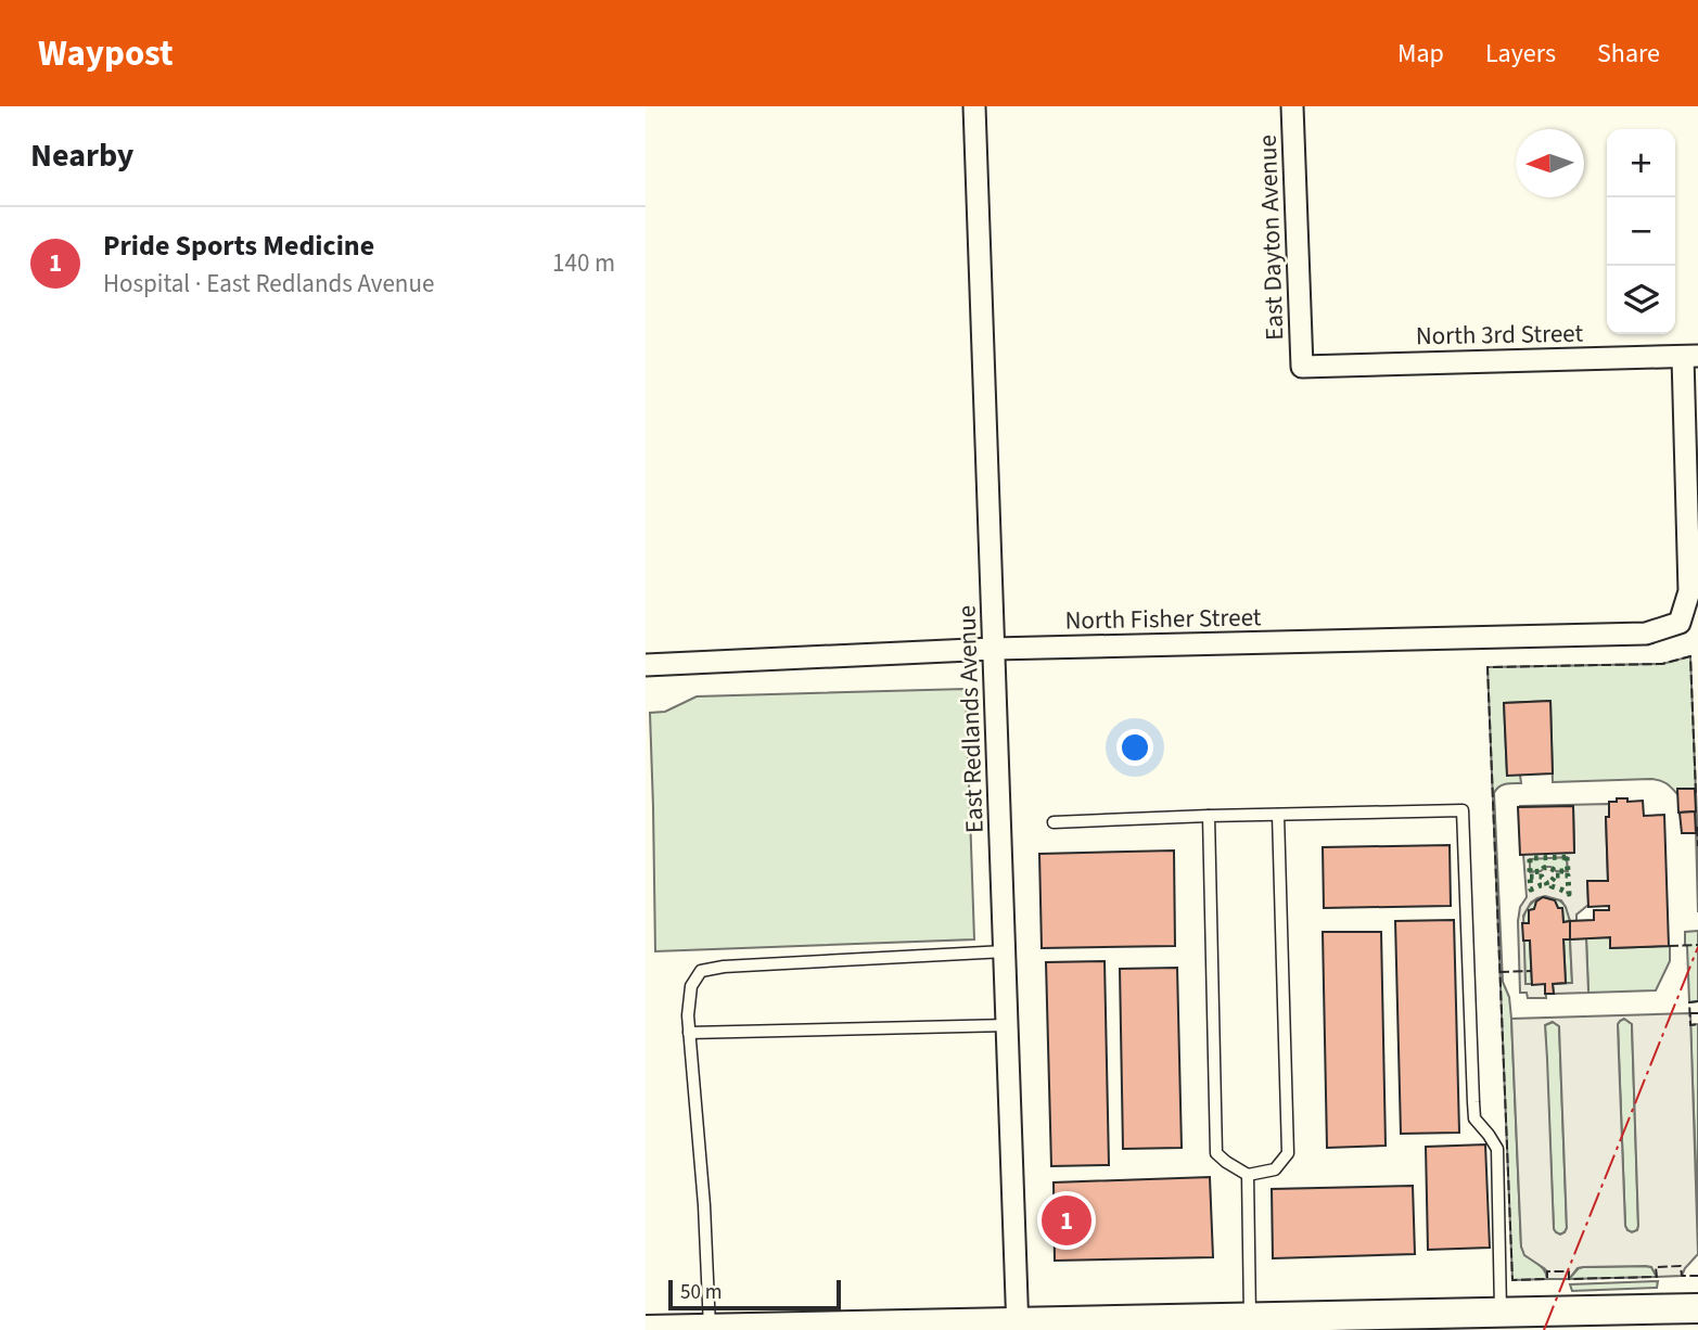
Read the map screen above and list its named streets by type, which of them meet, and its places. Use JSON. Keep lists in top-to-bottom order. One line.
{"streets":{"street":["East Dayton Avenue","North 3rd Street","North Fisher Street","East Redlands Avenue"]},"crossings":[["East Dayton Avenue","North 3rd Street"],["North 3rd Street","North Fisher Street"],["North Fisher Street","East Redlands Avenue"]],"scale_bar":"50 m","north":"left","page":{"header":"Waypost","nav":["Map","Layers","Share"],"heading":"Nearby","map_buttons":["+","−"],"list":[{"mark":"1","name":"Pride Sports Medicine","note":"Hospital · East Redlands Avenue","value":"140 m"}],"pins":"1","scale":"50 m"}}
